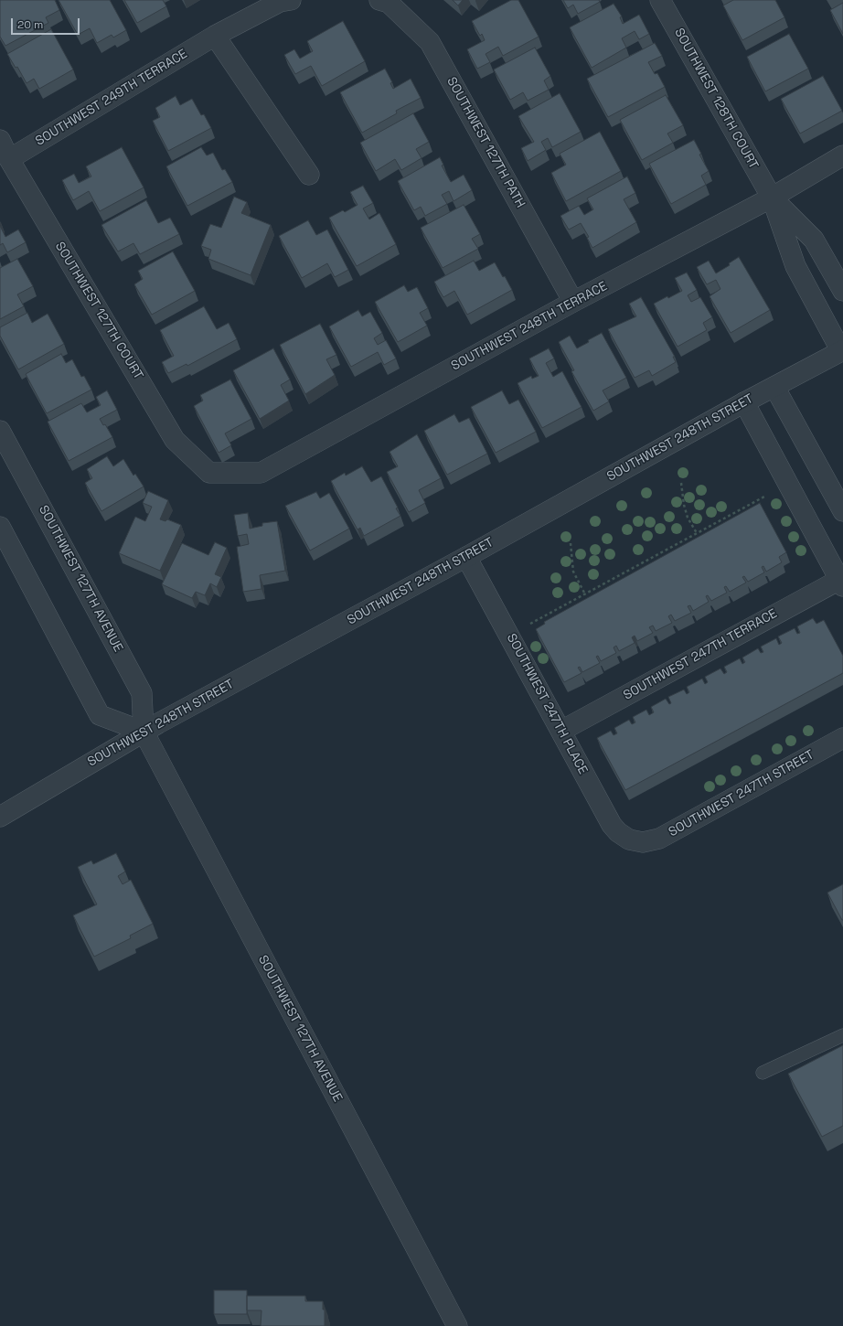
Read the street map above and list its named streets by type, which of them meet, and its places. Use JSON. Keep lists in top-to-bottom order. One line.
{"streets":{"street":["SOUTHWEST 249TH TERRACE","SOUTHWEST 128TH COURT","SOUTHWEST 127TH PATH","SOUTHWEST 127TH COURT","SOUTHWEST 248TH TERRACE","SOUTHWEST 248TH STREET","SOUTHWEST 127TH AVENUE","SOUTHWEST 247TH TERRACE","SOUTHWEST 247TH PLACE","SOUTHWEST 247TH STREET"]},"crossings":[["SOUTHWEST 249TH TERRACE","SOUTHWEST 127TH COURT"],["SOUTHWEST 128TH COURT","SOUTHWEST 248TH TERRACE"],["SOUTHWEST 128TH COURT","SOUTHWEST 248TH STREET"],["SOUTHWEST 127TH PATH","SOUTHWEST 248TH TERRACE"],["SOUTHWEST 127TH COURT","SOUTHWEST 248TH TERRACE"],["SOUTHWEST 248TH STREET","SOUTHWEST 127TH AVENUE"],["SOUTHWEST 248TH STREET","SOUTHWEST 247TH PLACE"],["SOUTHWEST 247TH TERRACE","SOUTHWEST 247TH PLACE"],["SOUTHWEST 247TH PLACE","SOUTHWEST 247TH STREET"]],"scale_bar":"20 m"}
